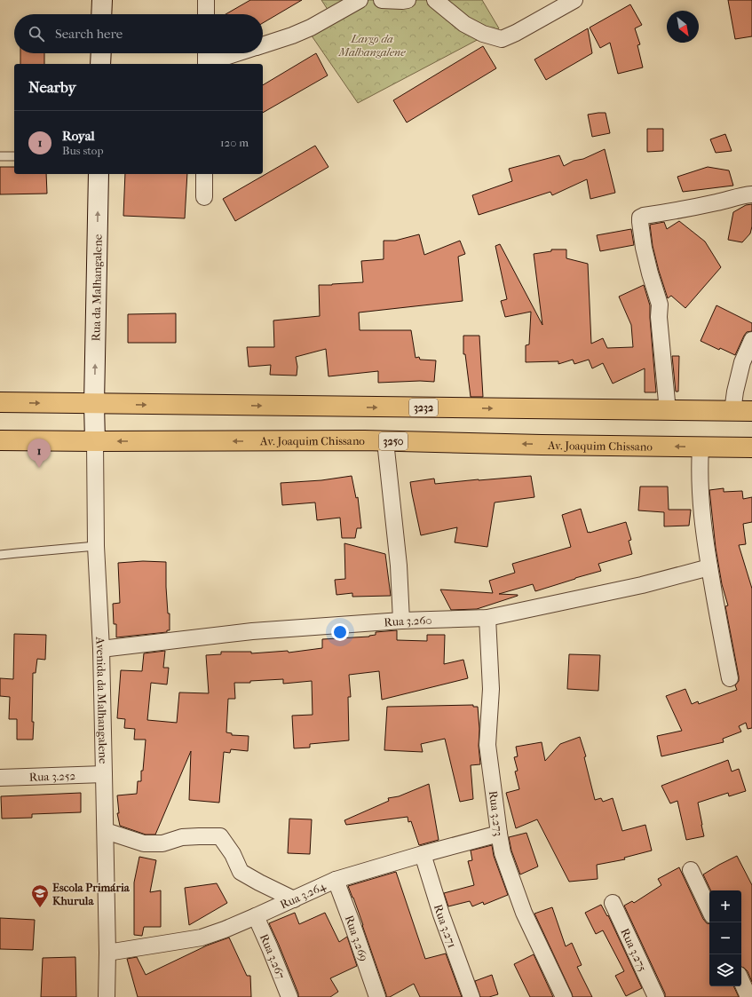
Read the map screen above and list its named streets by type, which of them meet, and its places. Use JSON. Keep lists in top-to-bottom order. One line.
{"streets":{"main road":["3232","Av. Joaquim Chissano","3250"],"street":["Rua da Malhangalene","Rua 3.260","Avenida da Malhangalene","Rua 3.252","Rua 3.273","Rua 3.264","Rua 3.271","Rua 3.269","Rua 3.275","Rua 3.267"]},"crossings":[["Rua da Malhangalene","3232"],["Rua da Malhangalene","Avenida da Malhangalene"],["3232","Avenida da Malhangalene"],["Av. Joaquim Chissano","Avenida da Malhangalene"],["Rua 3.260","Avenida da Malhangalene"],["Rua 3.260","Rua 3.273"],["Avenida da Malhangalene","Rua 3.252"],["Avenida da Malhangalene","Rua 3.264"],["Rua 3.273","Rua 3.264"],["Rua 3.264","Rua 3.271"],["Rua 3.264","Rua 3.269"],["Rua 3.264","Rua 3.267"]],"one_way":["Rua da Malhangalene"],"parks":["Largo da Malhangalene"],"places":{"school or university":["Escola Primária Khurula"]},"north":"bottom right","page":{"search":"Search here","heading":"Nearby","list":[{"mark":"1","name":"Royal","note":"Bus stop","value":"120 m"}],"pins":"1","map_buttons":["+","−"]}}
